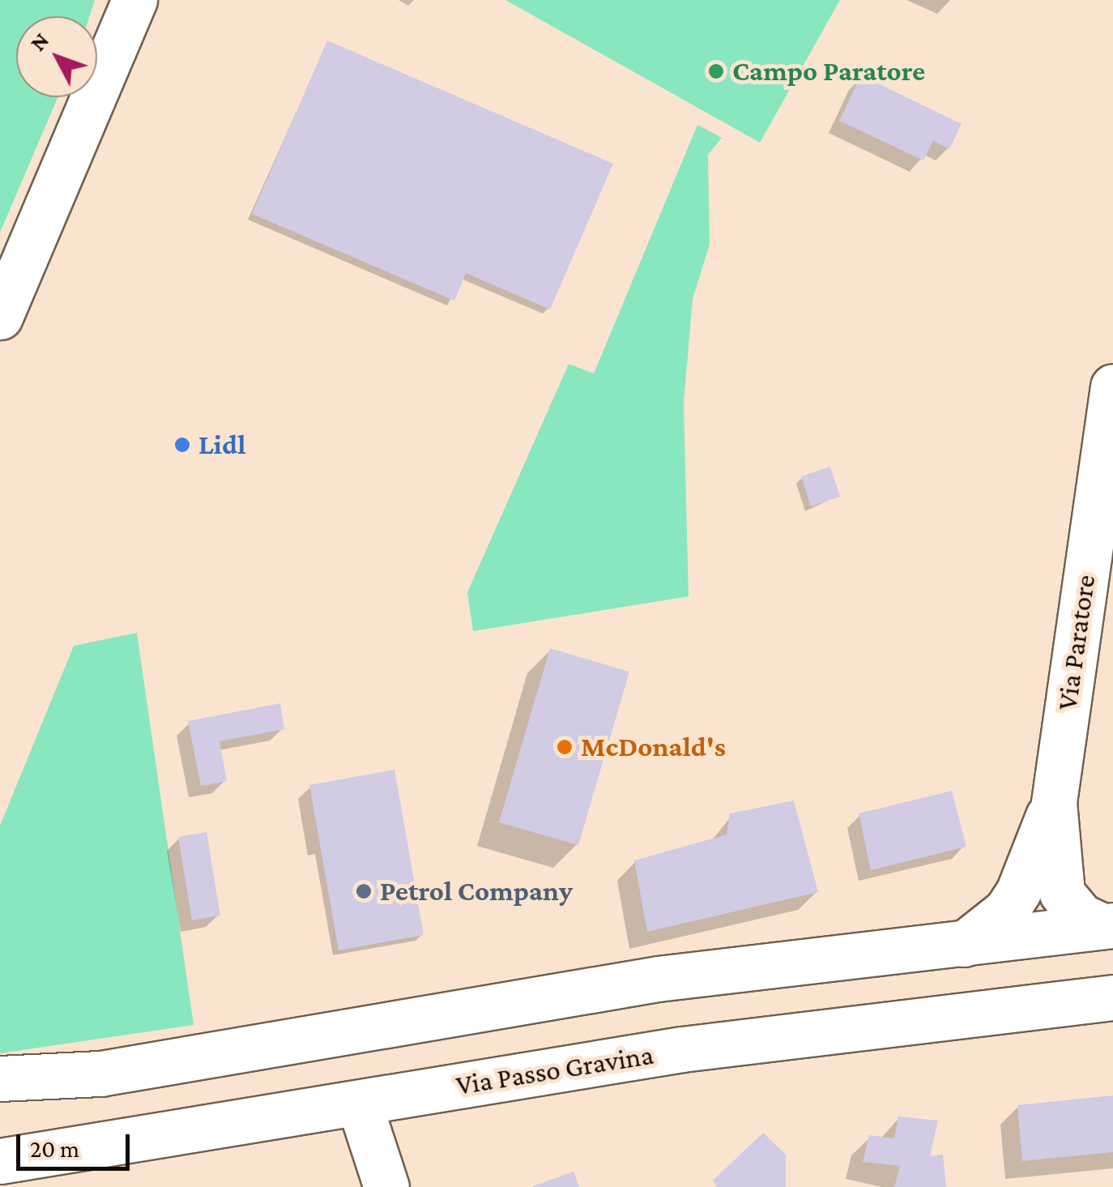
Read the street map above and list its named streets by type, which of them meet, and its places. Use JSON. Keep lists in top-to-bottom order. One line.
{"streets":{"main road":["Via Paratore","Via Passo Gravina"]},"places":["Campo Paratore","Lidl","McDonald's","Petrol Company"],"scale_bar":"20 m","north":"top left"}
